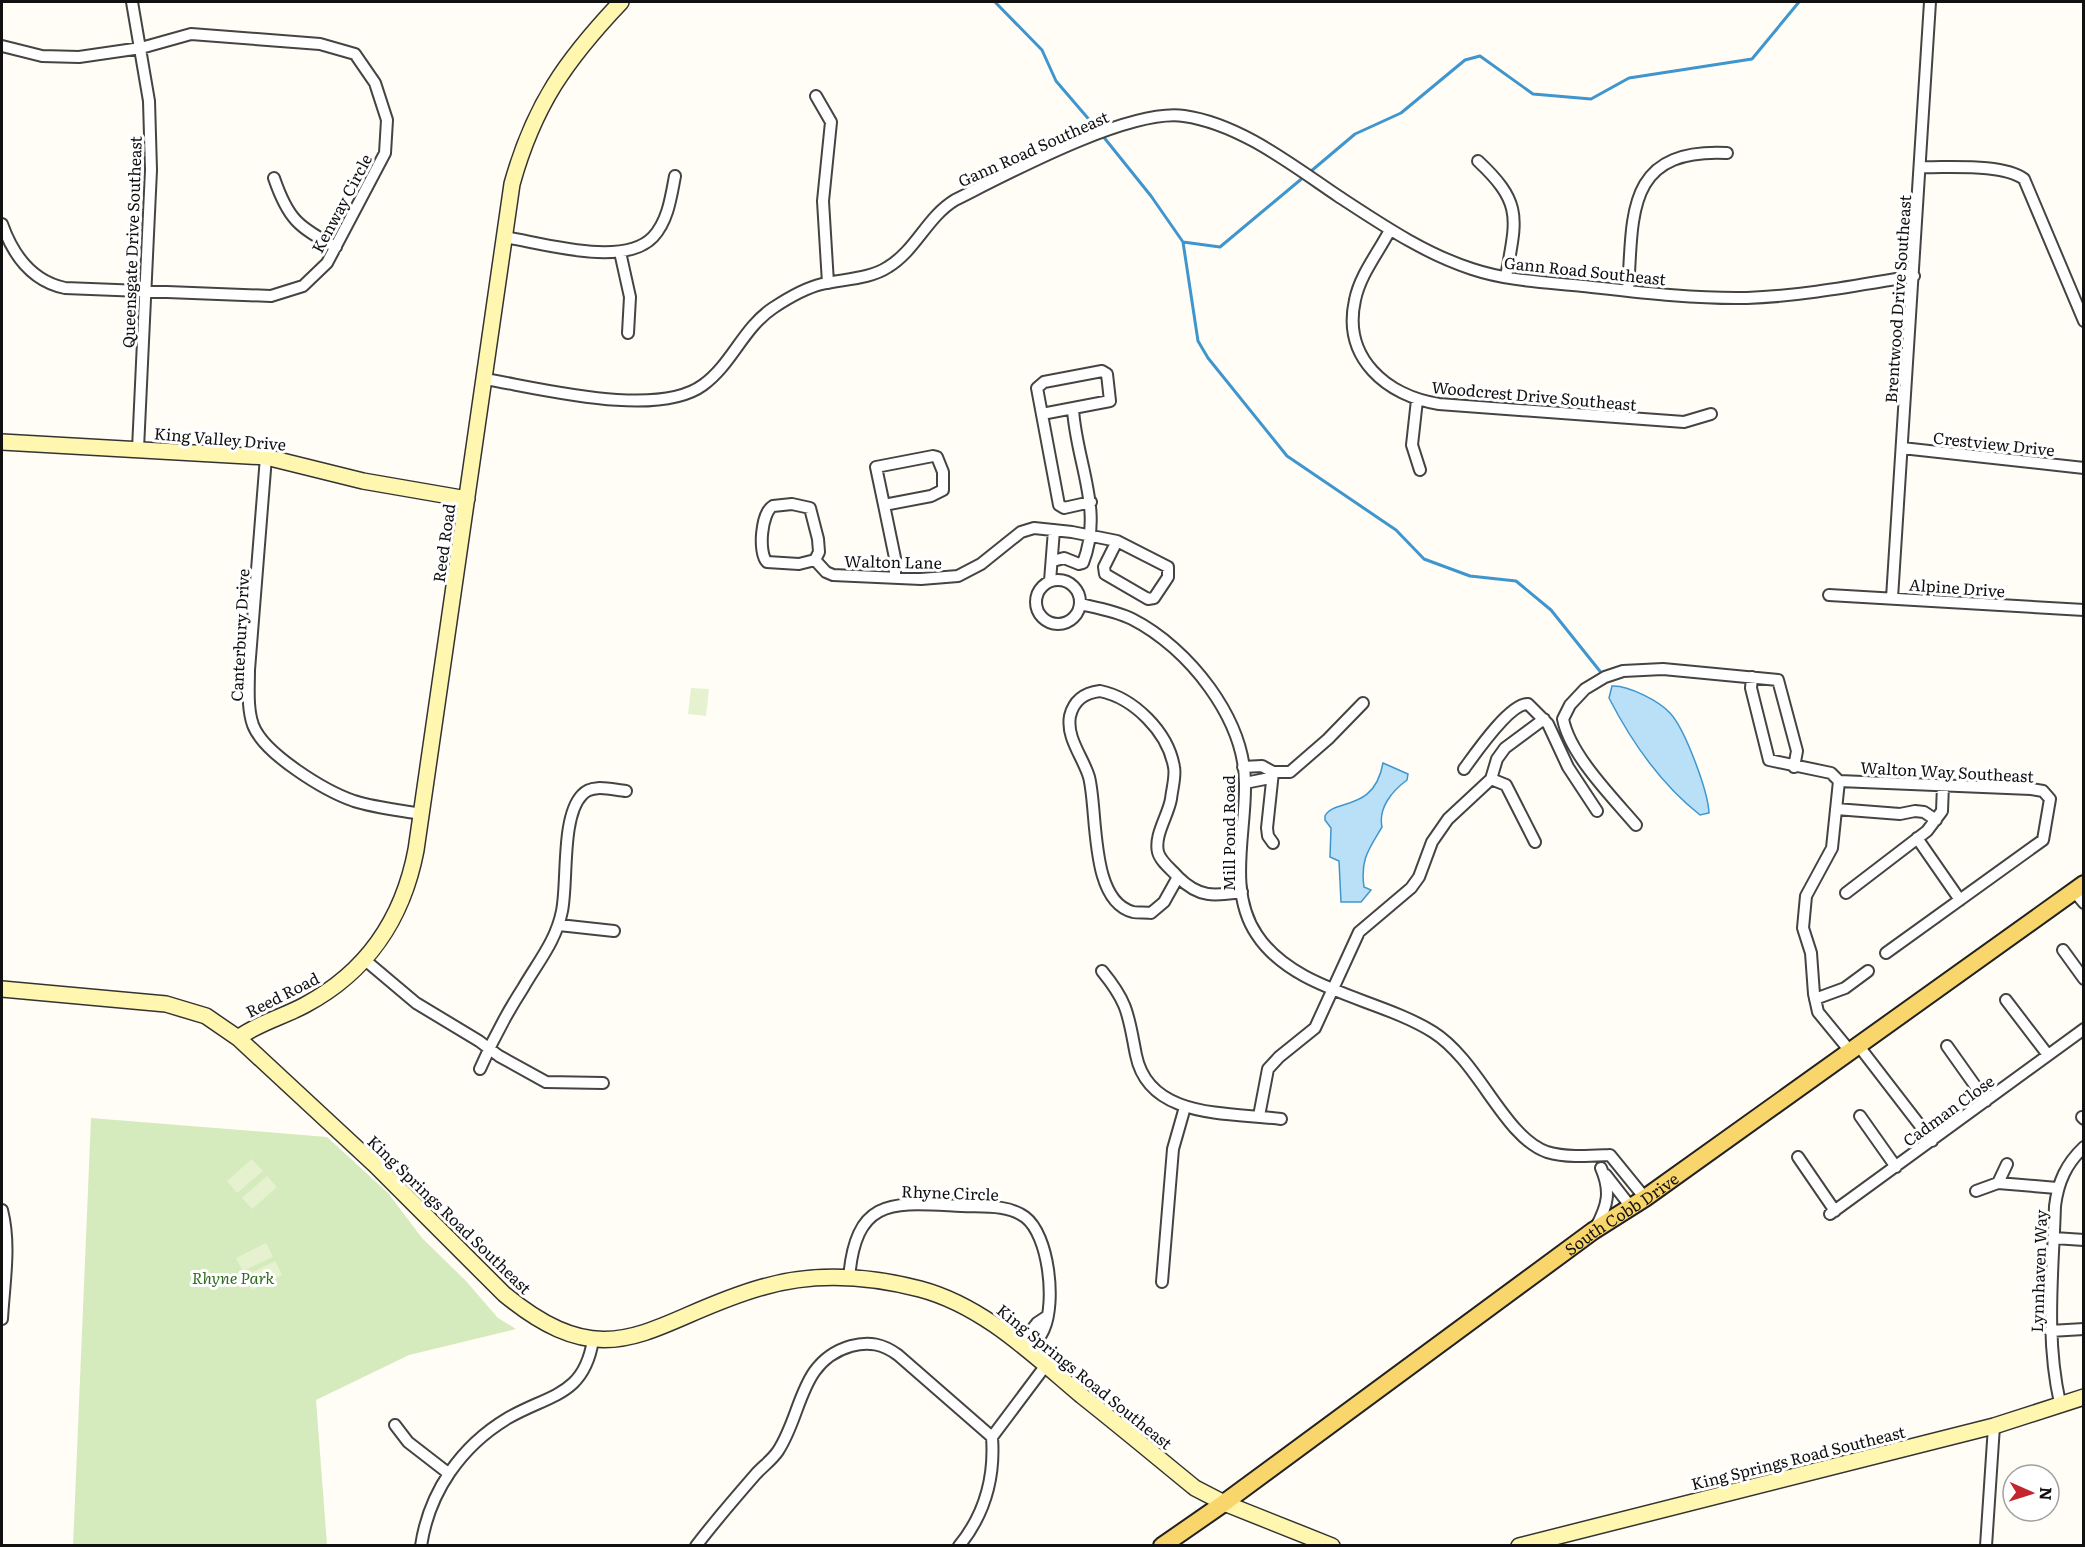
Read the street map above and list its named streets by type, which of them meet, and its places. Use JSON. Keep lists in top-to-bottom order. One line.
{"streets":{"main road":["South Cobb Drive"],"street":["Gann Road Southeast","Kenway Circle","Queensgate Drive Southeast","Brentwood Drive Southeast","Woodcrest Drive Southeast","King Valley Drive","Crestview Drive","Reed Road","Walton Lane","Alpine Drive","Canterbury Drive","Walton Way Southeast","Mill Pond Road","Cadman Close","Rhyne Circle","King Springs Road Southeast","Lynnhaven Way"]},"crossings":[["Gann Road Southeast","Brentwood Drive Southeast"],["Gann Road Southeast","Woodcrest Drive Southeast"],["Gann Road Southeast","Reed Road"],["Kenway Circle","Queensgate Drive Southeast"],["Queensgate Drive Southeast","King Valley Drive"],["Brentwood Drive Southeast","Crestview Drive"],["Brentwood Drive Southeast","Alpine Drive"],["King Valley Drive","Reed Road"],["King Valley Drive","Canterbury Drive"],["Reed Road","Canterbury Drive"],["Reed Road","King Springs Road Southeast"],["Walton Way Southeast","Cadman Close"],["Walton Way Southeast","South Cobb Drive"],["Mill Pond Road","South Cobb Drive"],["Rhyne Circle","King Springs Road Southeast"],["South Cobb Drive","King Springs Road Southeast"],["King Springs Road Southeast","Lynnhaven Way"]],"parks":["Rhyne Park"],"north":"right"}
